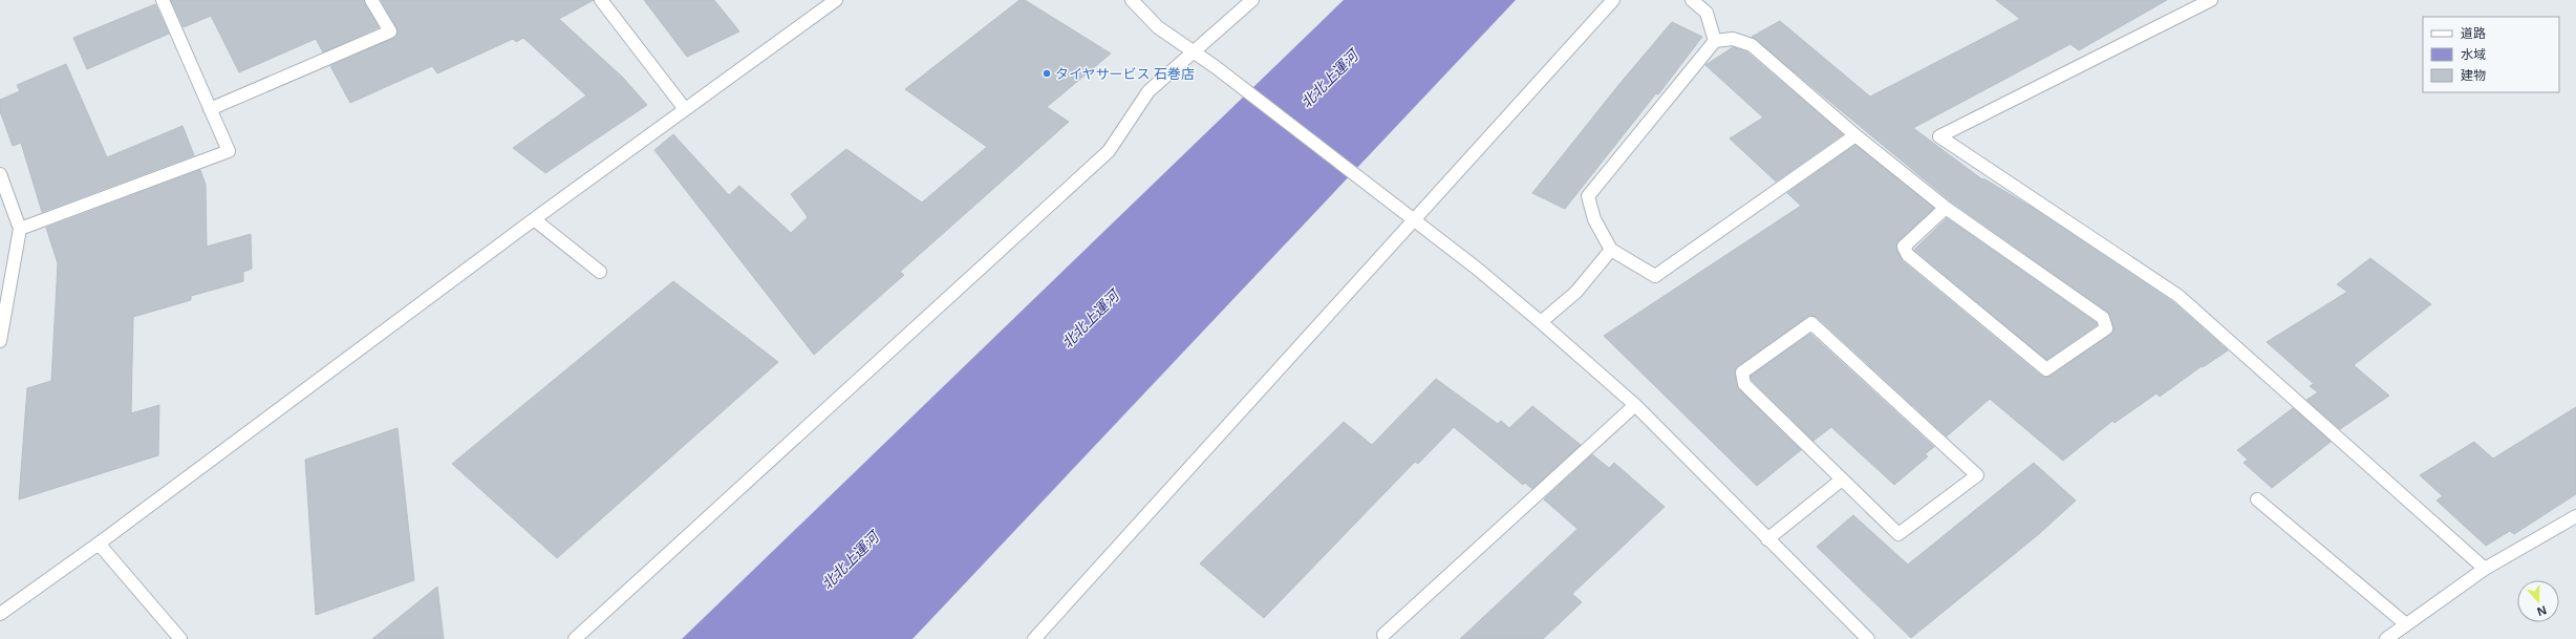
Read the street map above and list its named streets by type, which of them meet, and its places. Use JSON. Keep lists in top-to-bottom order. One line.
{"water":["北北上運河"],"places":["タイヤサービス 石巻店"],"legend":["道路","水域","建物"],"north":"bottom"}
